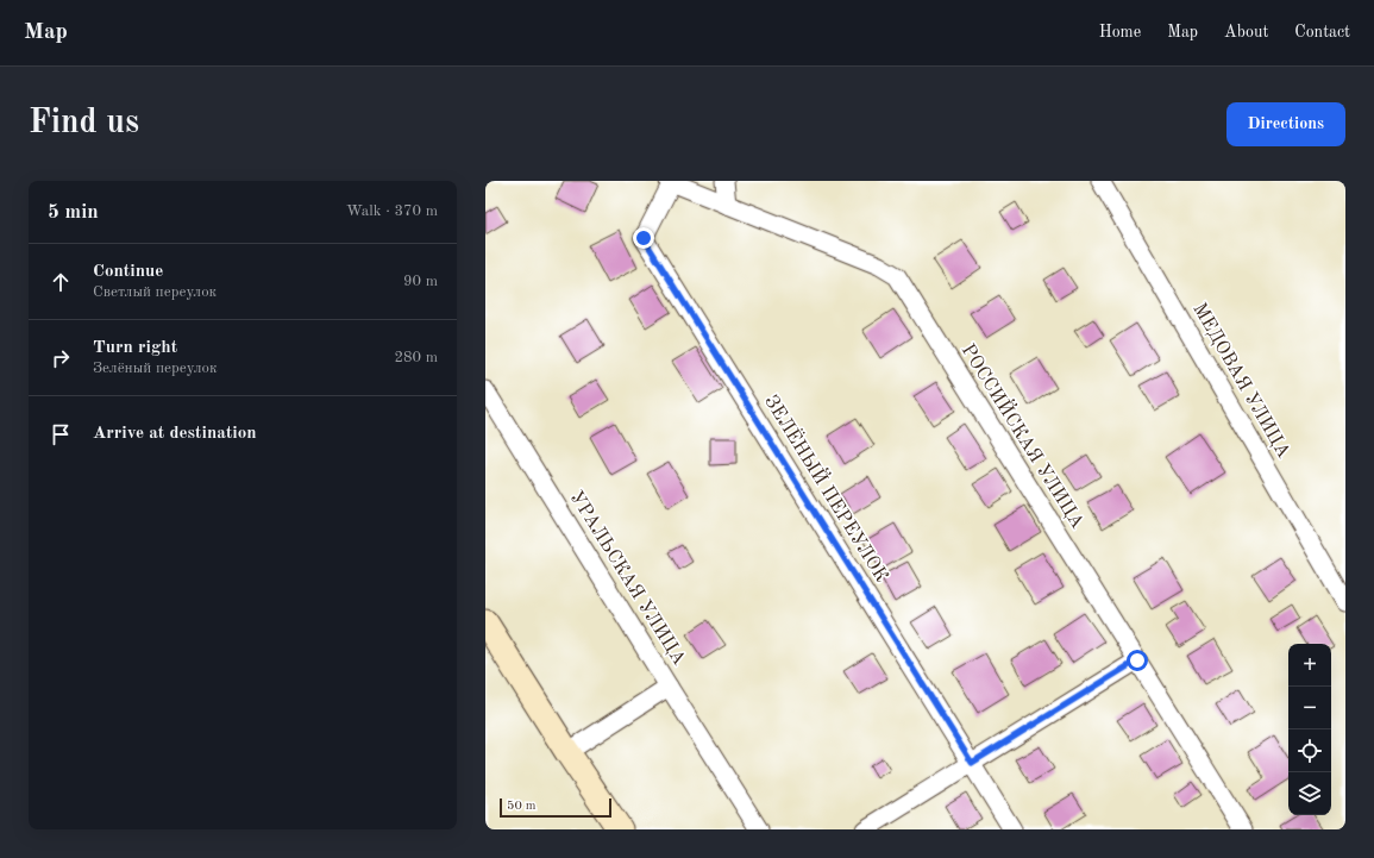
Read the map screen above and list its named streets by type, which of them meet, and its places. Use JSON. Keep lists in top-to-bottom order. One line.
{"streets":{"street":["МЕДОВАЯ УЛИЦА","РОССИЙСКАЯ УЛИЦА","ЗЕЛЁНЫЙ ПЕРЕУЛОК","УРАЛЬСКАЯ УЛИЦА"]},"crossings":[["РОССИЙСКАЯ УЛИЦА","ЗЕЛЁНЫЙ ПЕРЕУЛОК"]],"scale_bar":"50 m","page":{"header":"Map","nav":["Home","Map","About","Contact"],"buttons":"Directions","title":"Find us","heading":["5 min","Walk · 370 m"],"list":[["Continue","Светлый переулок","90 m"],["Turn right","Зелёный переулок","280 m"],"Arrive at destination"],"map_buttons":["+","−"],"scale":"50 m"}}
